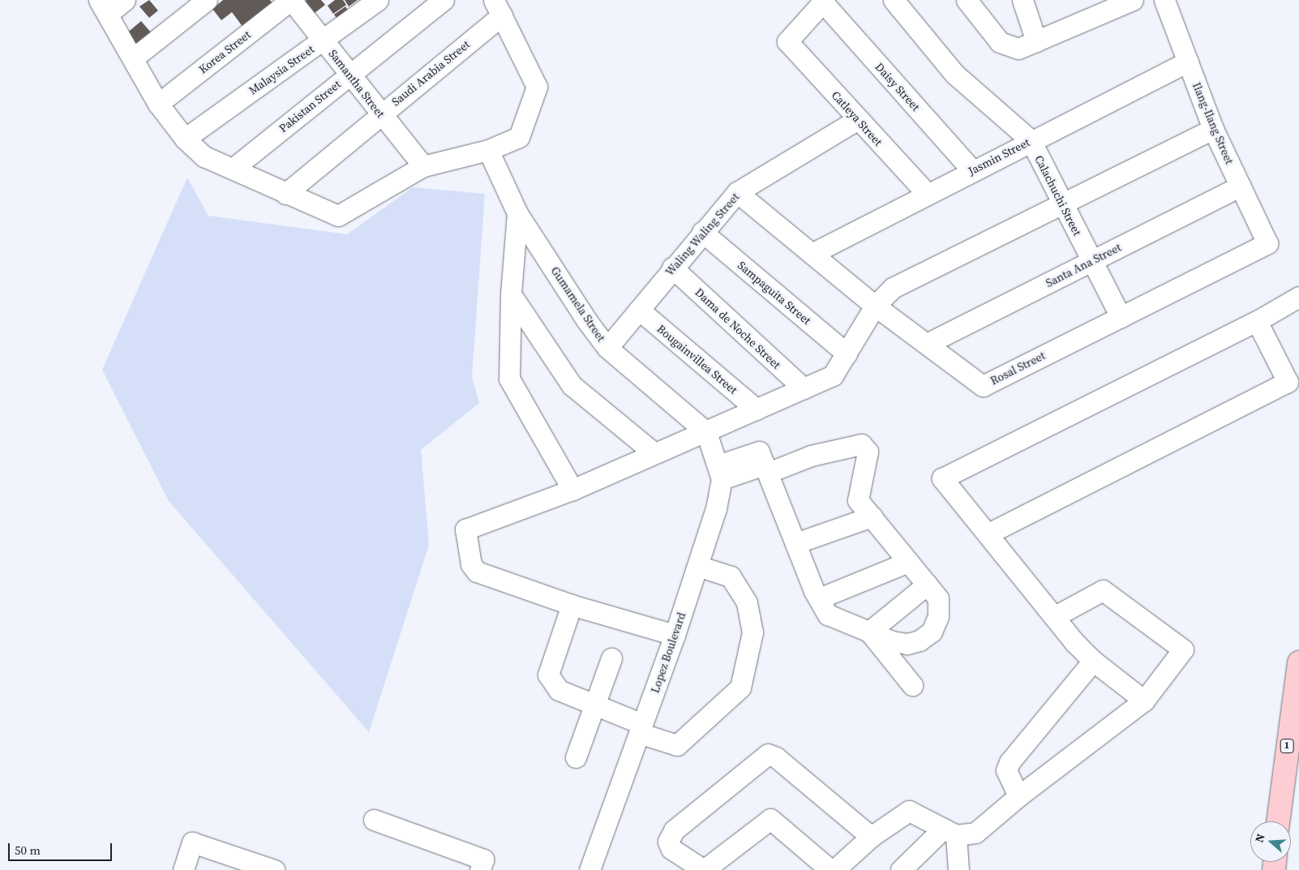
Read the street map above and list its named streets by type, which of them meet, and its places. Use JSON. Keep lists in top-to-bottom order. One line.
{"streets":{"main road":["1"],"street":["Korea Street","Malaysia Street","Saudi Arabia Street","Samantha Street","Daisy Street","Pakistan Street","Catleya Street","Ilang-Ilang Street","Jasmin Street","Calachuchi Street","Waling Waling Street","Santa Ana Street","Sampaguita Street","Gumamela Street","Dama de Noche Street","Bougainvillea Street","Rosal Street","Lopez Boulevard"]},"crossings":[["Korea Street","Samantha Street"],["Malaysia Street","Samantha Street"],["Saudi Arabia Street","Samantha Street"],["Samantha Street","Pakistan Street"],["Daisy Street","Catleya Street"],["Daisy Street","Jasmin Street"],["Catleya Street","Jasmin Street"],["Catleya Street","Waling Waling Street"],["Ilang-Ilang Street","Jasmin Street"],["Ilang-Ilang Street","Santa Ana Street"],["Ilang-Ilang Street","Rosal Street"],["Jasmin Street","Calachuchi Street"],["Jasmin Street","Rosal Street"],["Calachuchi Street","Santa Ana Street"],["Calachuchi Street","Rosal Street"],["Waling Waling Street","Sampaguita Street"],["Waling Waling Street","Gumamela Street"],["Waling Waling Street","Dama de Noche Street"],["Waling Waling Street","Bougainvillea Street"],["Waling Waling Street","Rosal Street"],["Santa Ana Street","Rosal Street"],["Gumamela Street","Lopez Boulevard"]],"scale_bar":"50 m","north":"left"}
